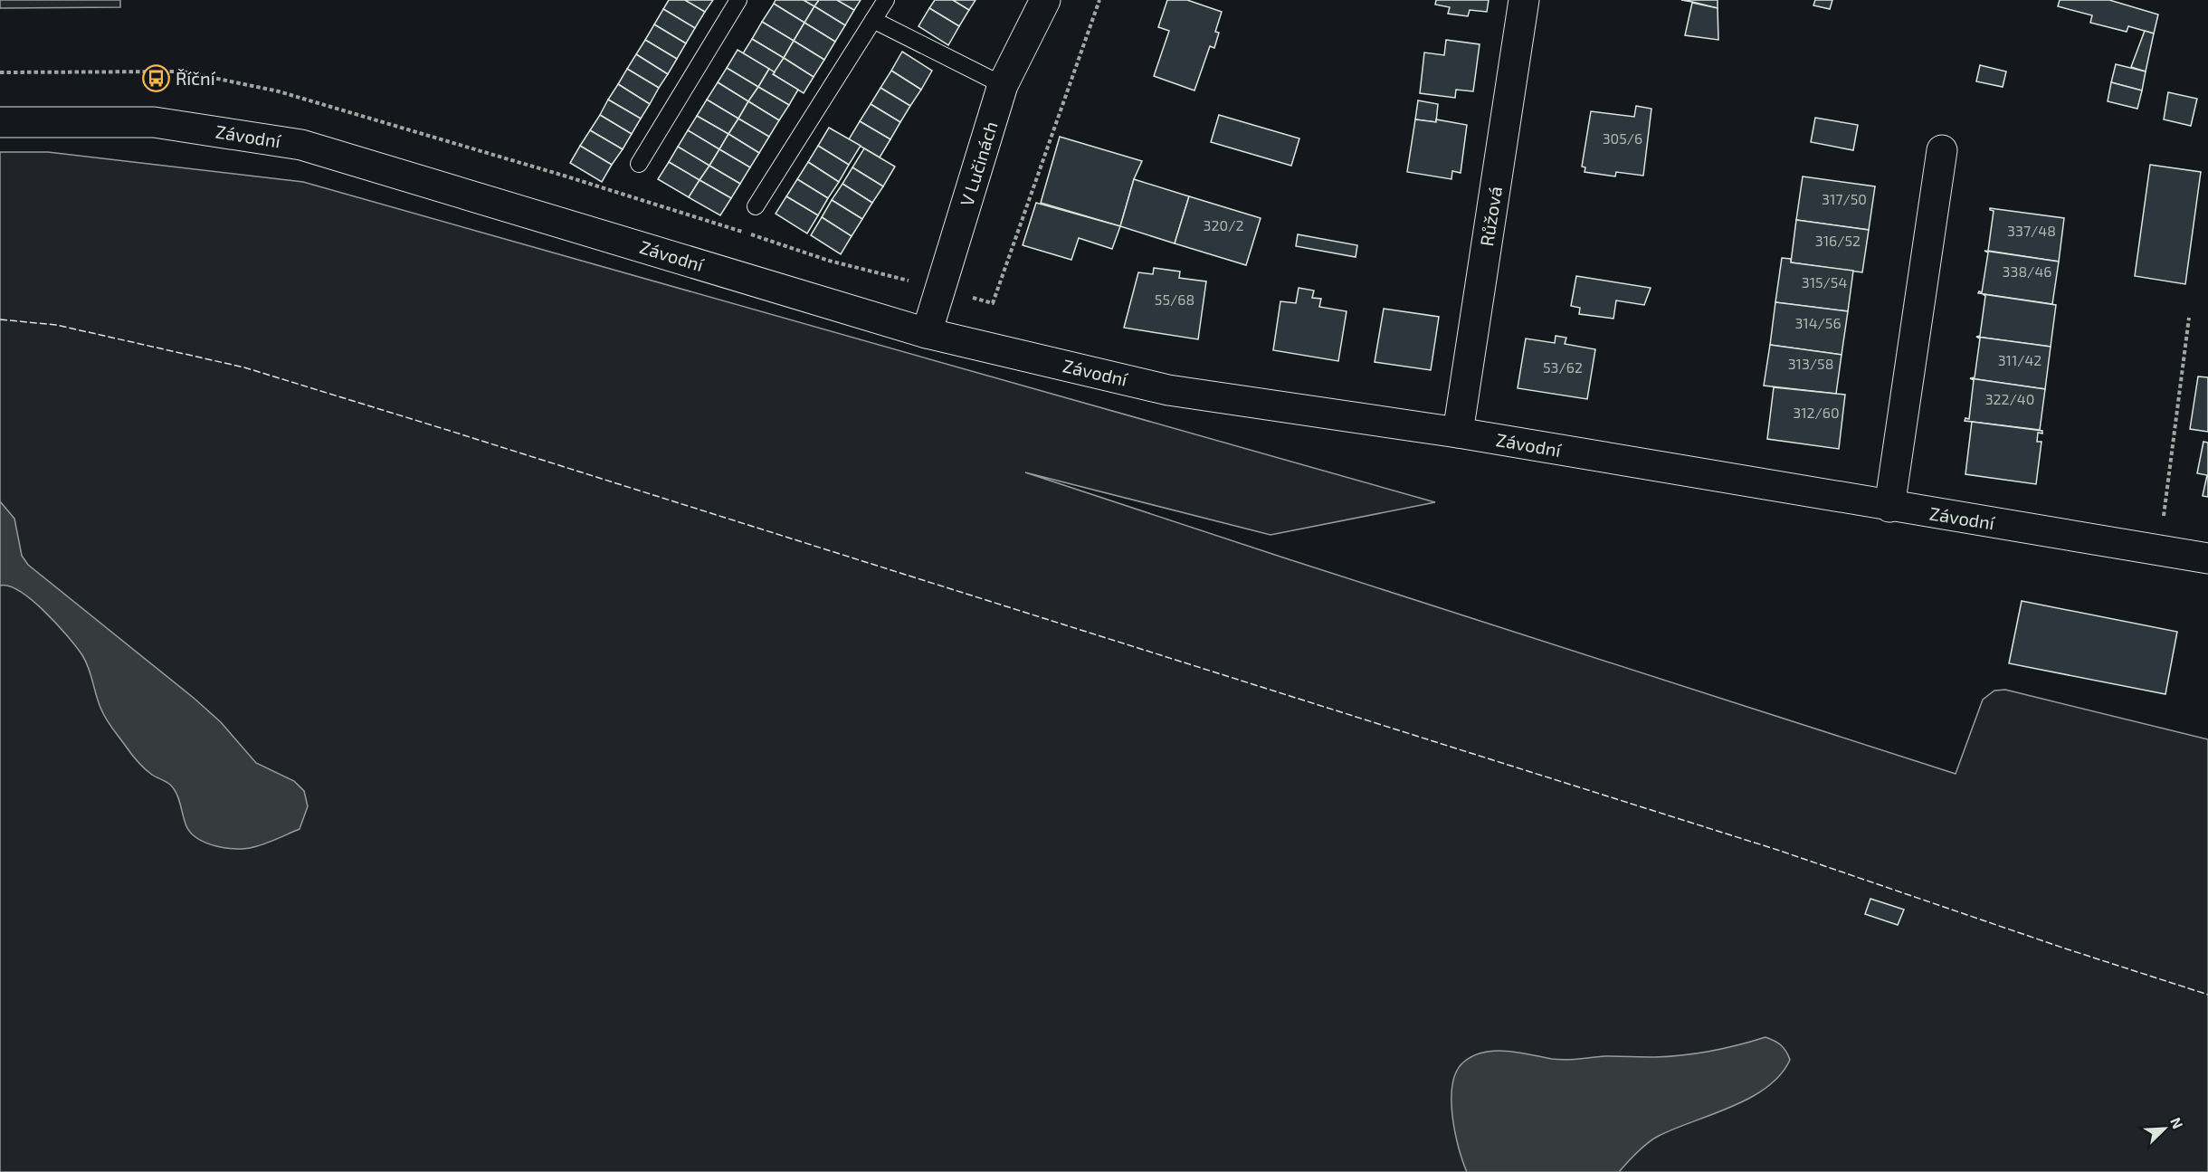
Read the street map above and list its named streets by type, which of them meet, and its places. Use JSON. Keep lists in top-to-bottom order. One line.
{"streets":{"street":["Závodní","V Lučinách","Růžová"]},"crossings":[["Závodní","V Lučinách"],["Závodní","Růžová"]],"places":{"bus stop":["Říční"]},"house_numbers":["305/6","317/50","320/2","337/48","316/52","338/46","315/54","55/68","314/56","311/42","313/58","53/62","322/40","312/60"],"north":"top right"}
